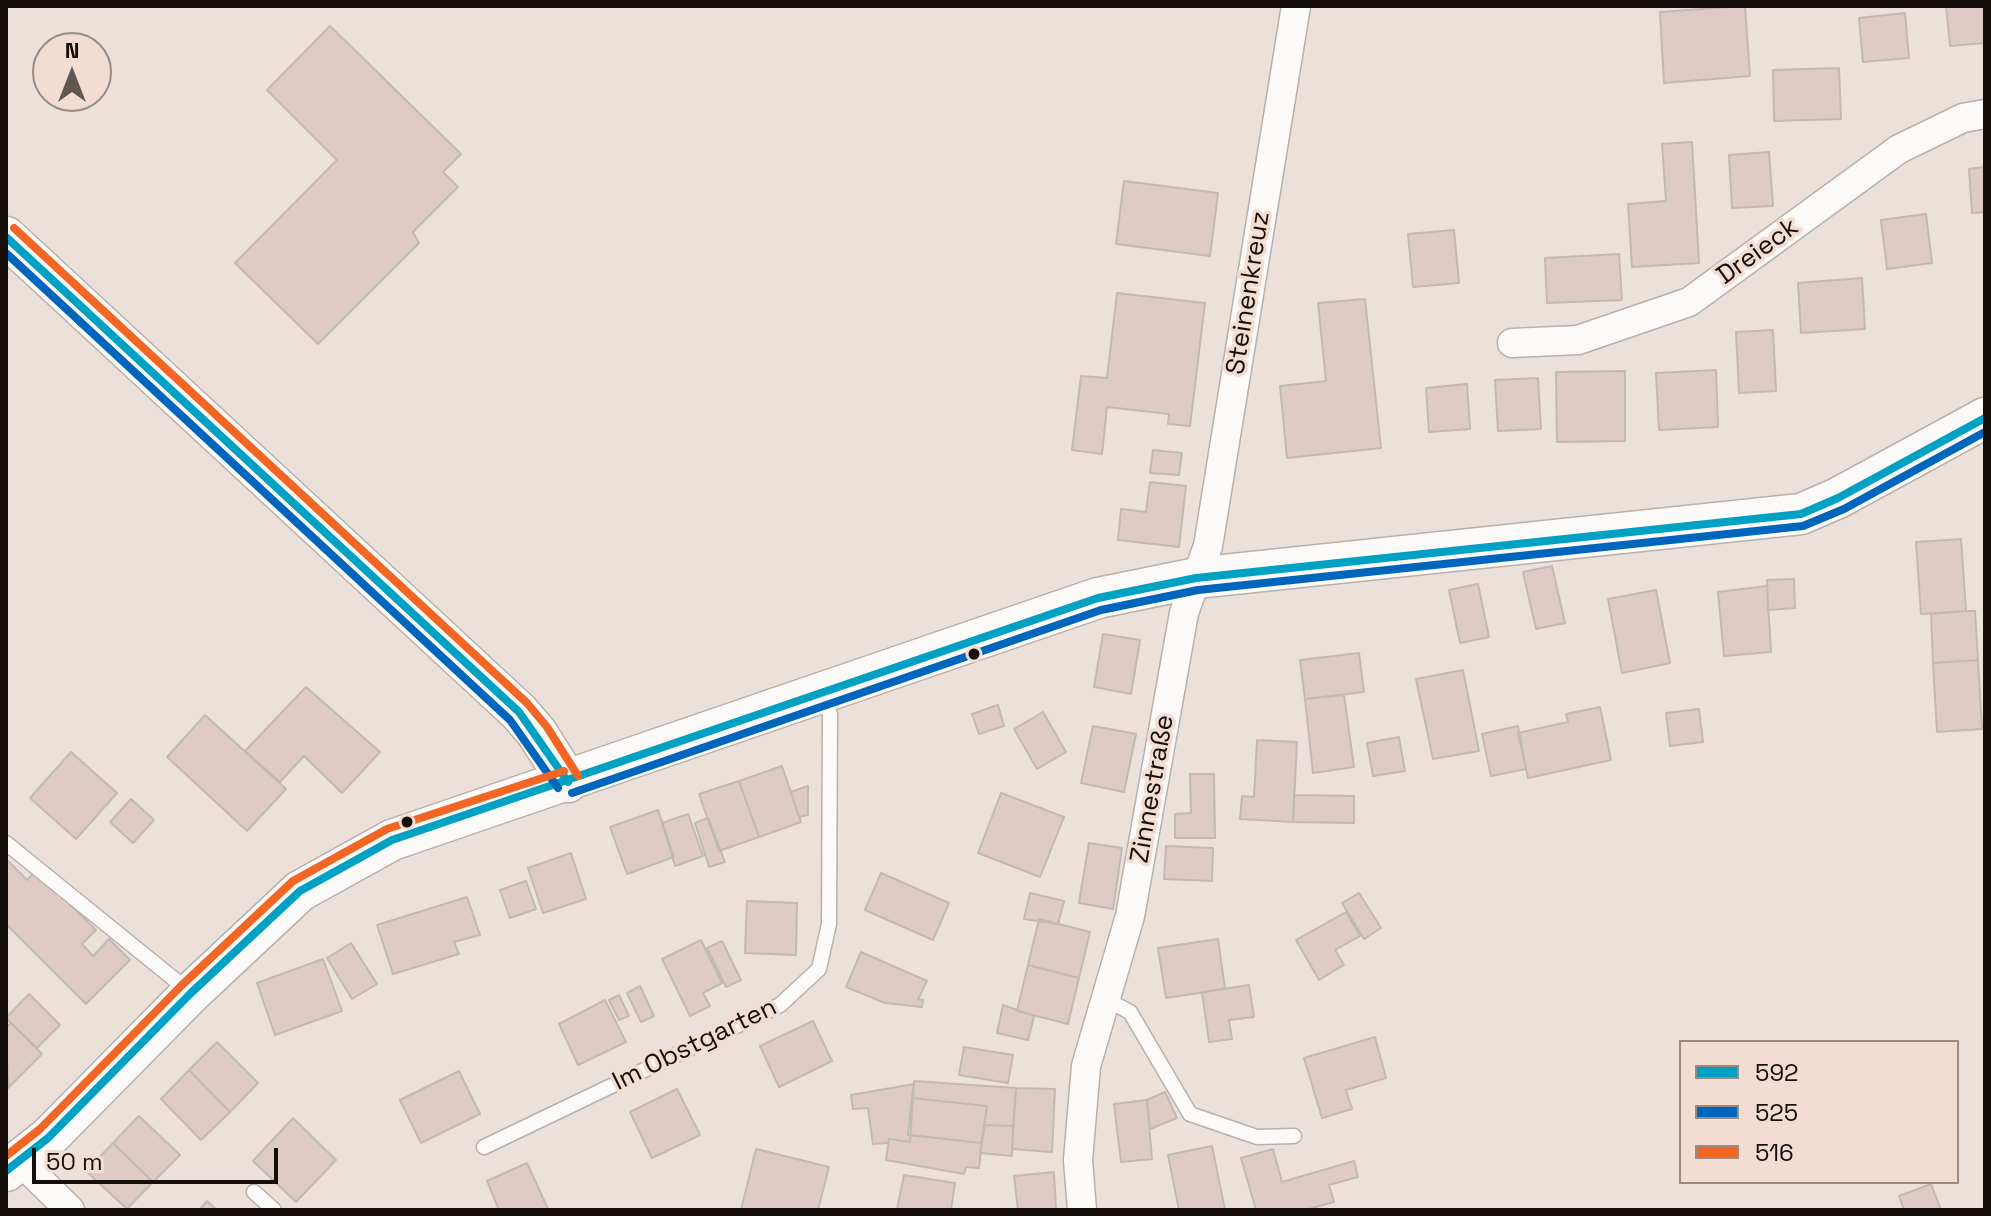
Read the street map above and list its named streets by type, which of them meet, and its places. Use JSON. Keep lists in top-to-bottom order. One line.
{"streets":{"street":["Dreieck","Steinenkreuz","Zinnestraße"],"lane":["Im Obstgarten"]},"crossings":[["Steinenkreuz","Zinnestraße"]],"lines":["transit line 516","transit line 592","transit line 525"],"legend":["592","525","516"],"scale_bar":"50 m","north":"top"}
